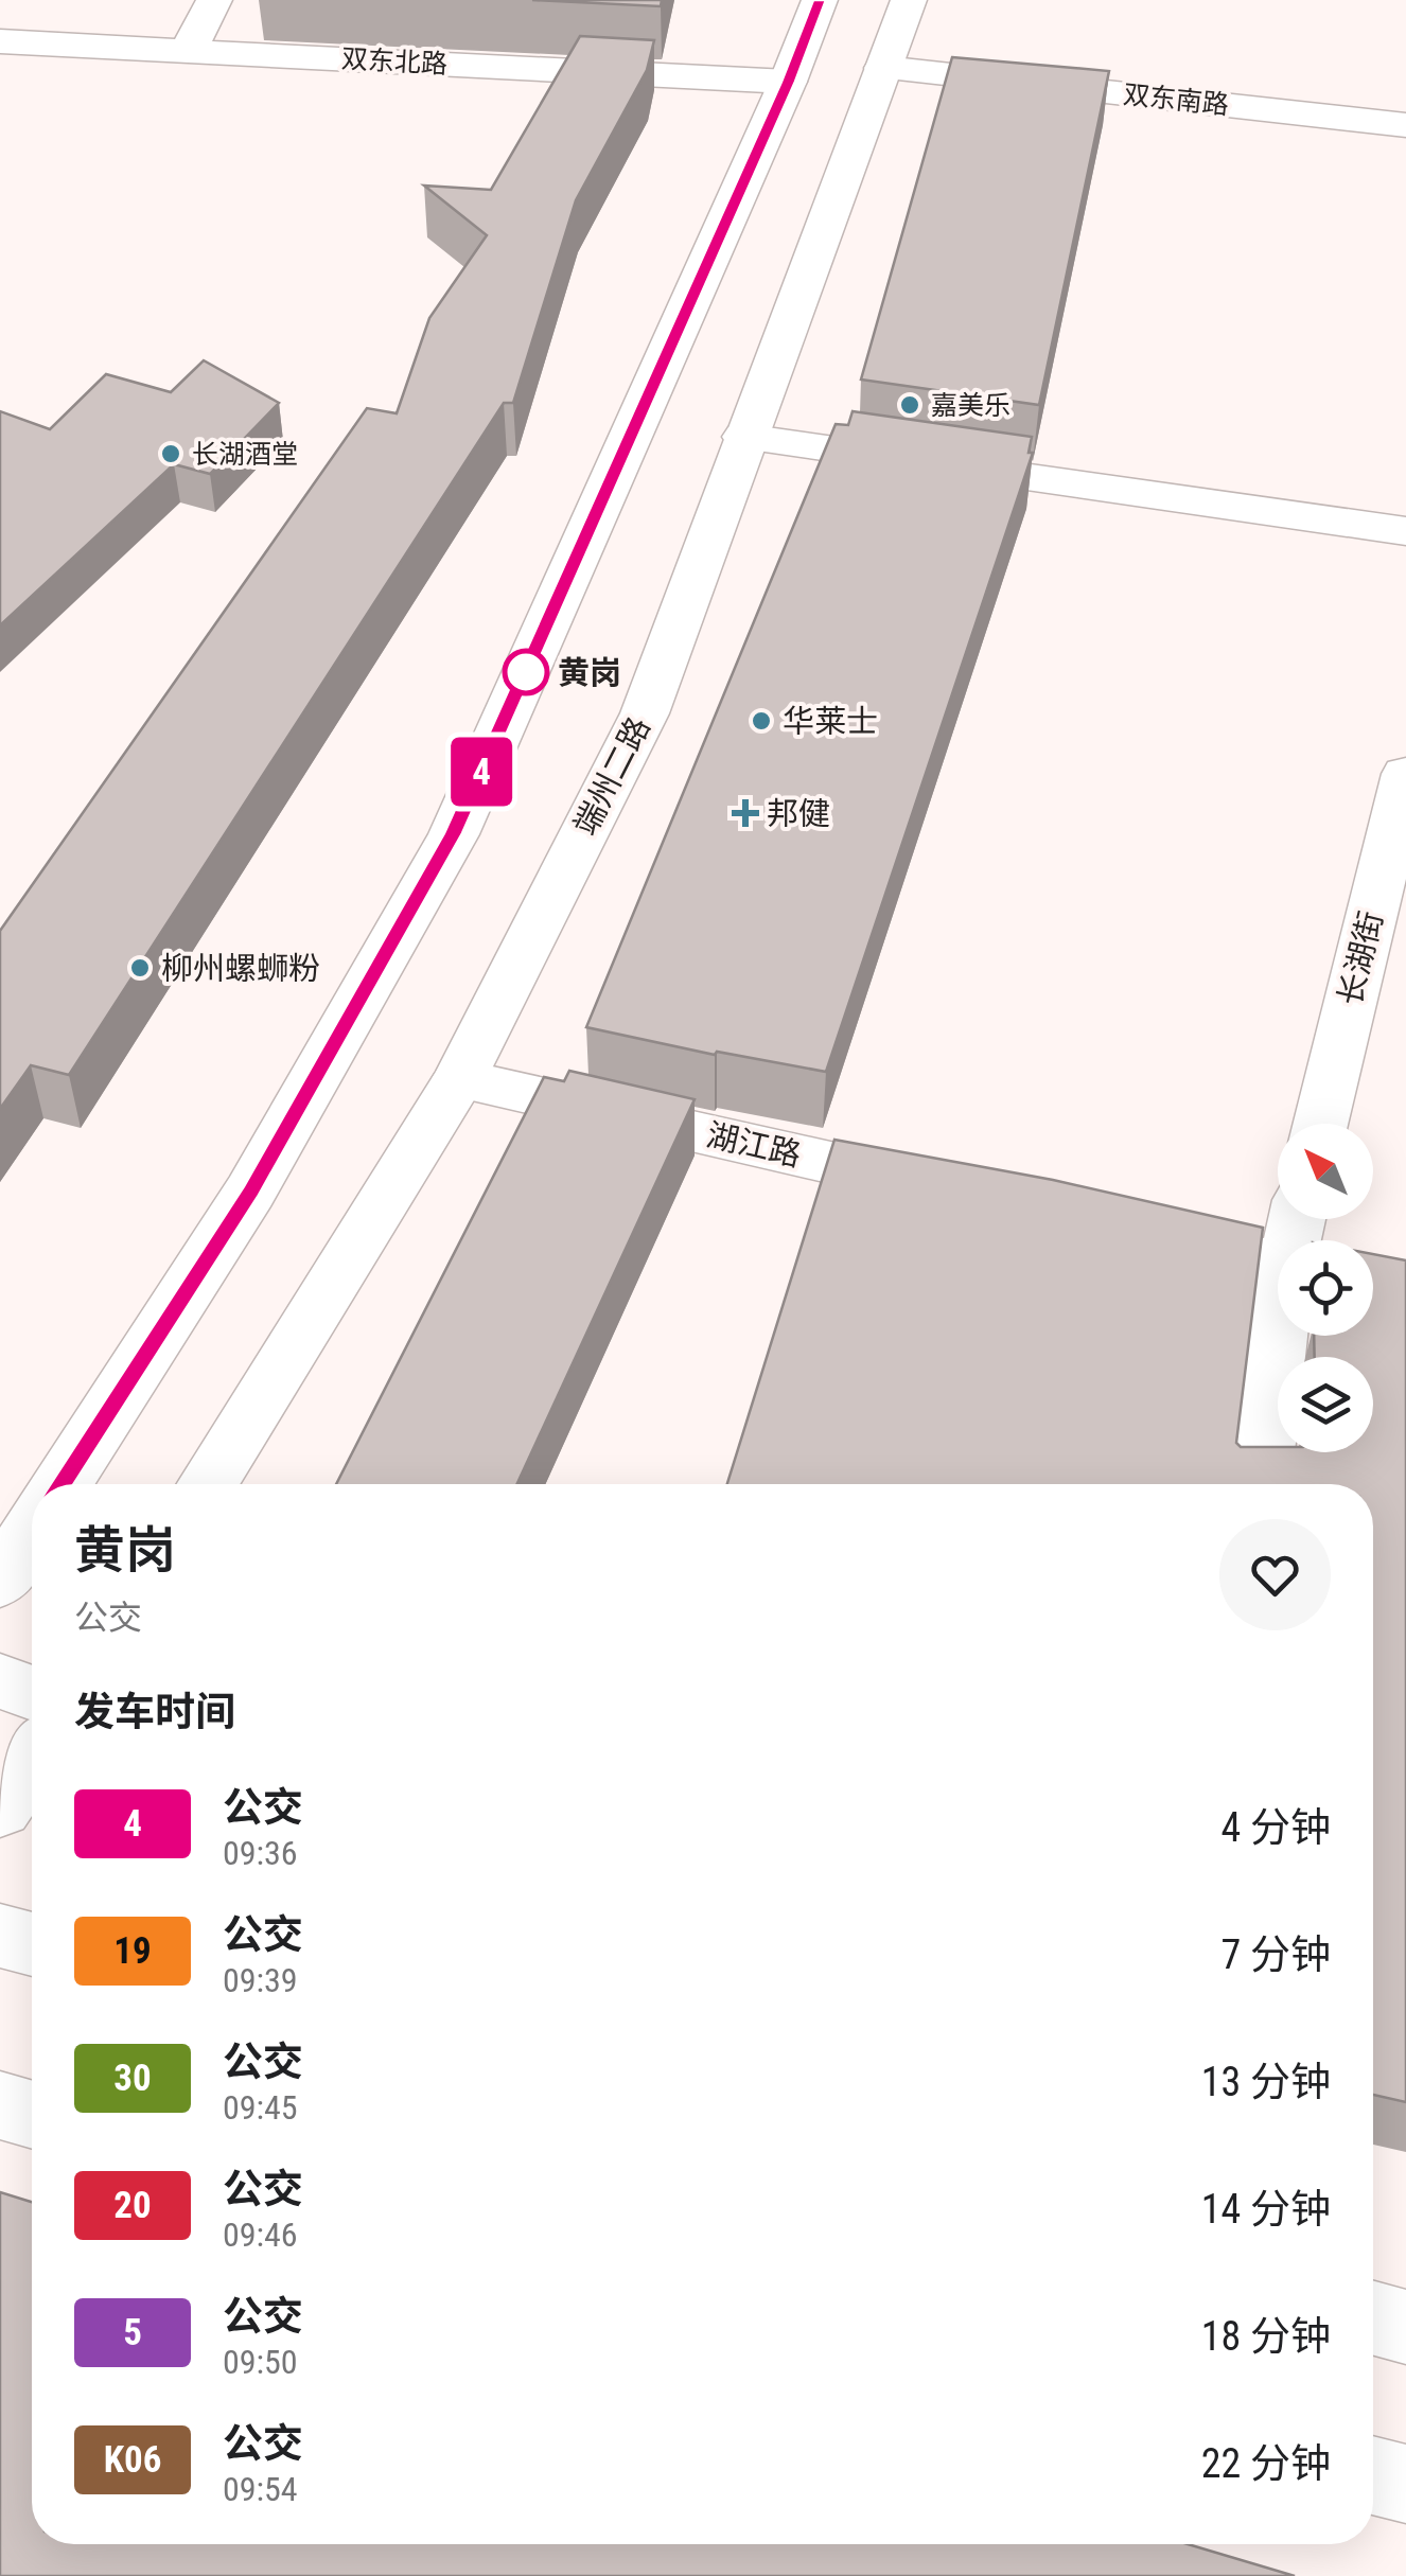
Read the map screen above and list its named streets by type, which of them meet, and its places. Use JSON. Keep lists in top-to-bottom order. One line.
{"streets":{"main road":["双东北路","双东南路","端州二路","长湖街","湖江路"]},"crossings":[["双东南路","端州二路"],["端州二路","湖江路"]],"places":{"other":["嘉美乐","长湖酒堂","黄岗","华莱士","柳州螺蛳粉"],"health":["邦健"]},"lines":["bus line 4"],"north":"top left","page":{"on_map":"4","heading":[["黄岗","公交"],"发车时间"],"list":[{"mark":"4","name":"公交","note":"09:36","value":"4 分钟"},{"mark":"19","name":"公交","note":"09:39","value":"7 分钟"},{"mark":"30","name":"公交","note":"09:45","value":"13 分钟"},{"mark":"20","name":"公交","note":"09:46","value":"14 分钟"},{"mark":"5","name":"公交","note":"09:50","value":"18 分钟"},{"mark":"K06","name":"公交","note":"09:54","value":"22 分钟"}]}}
